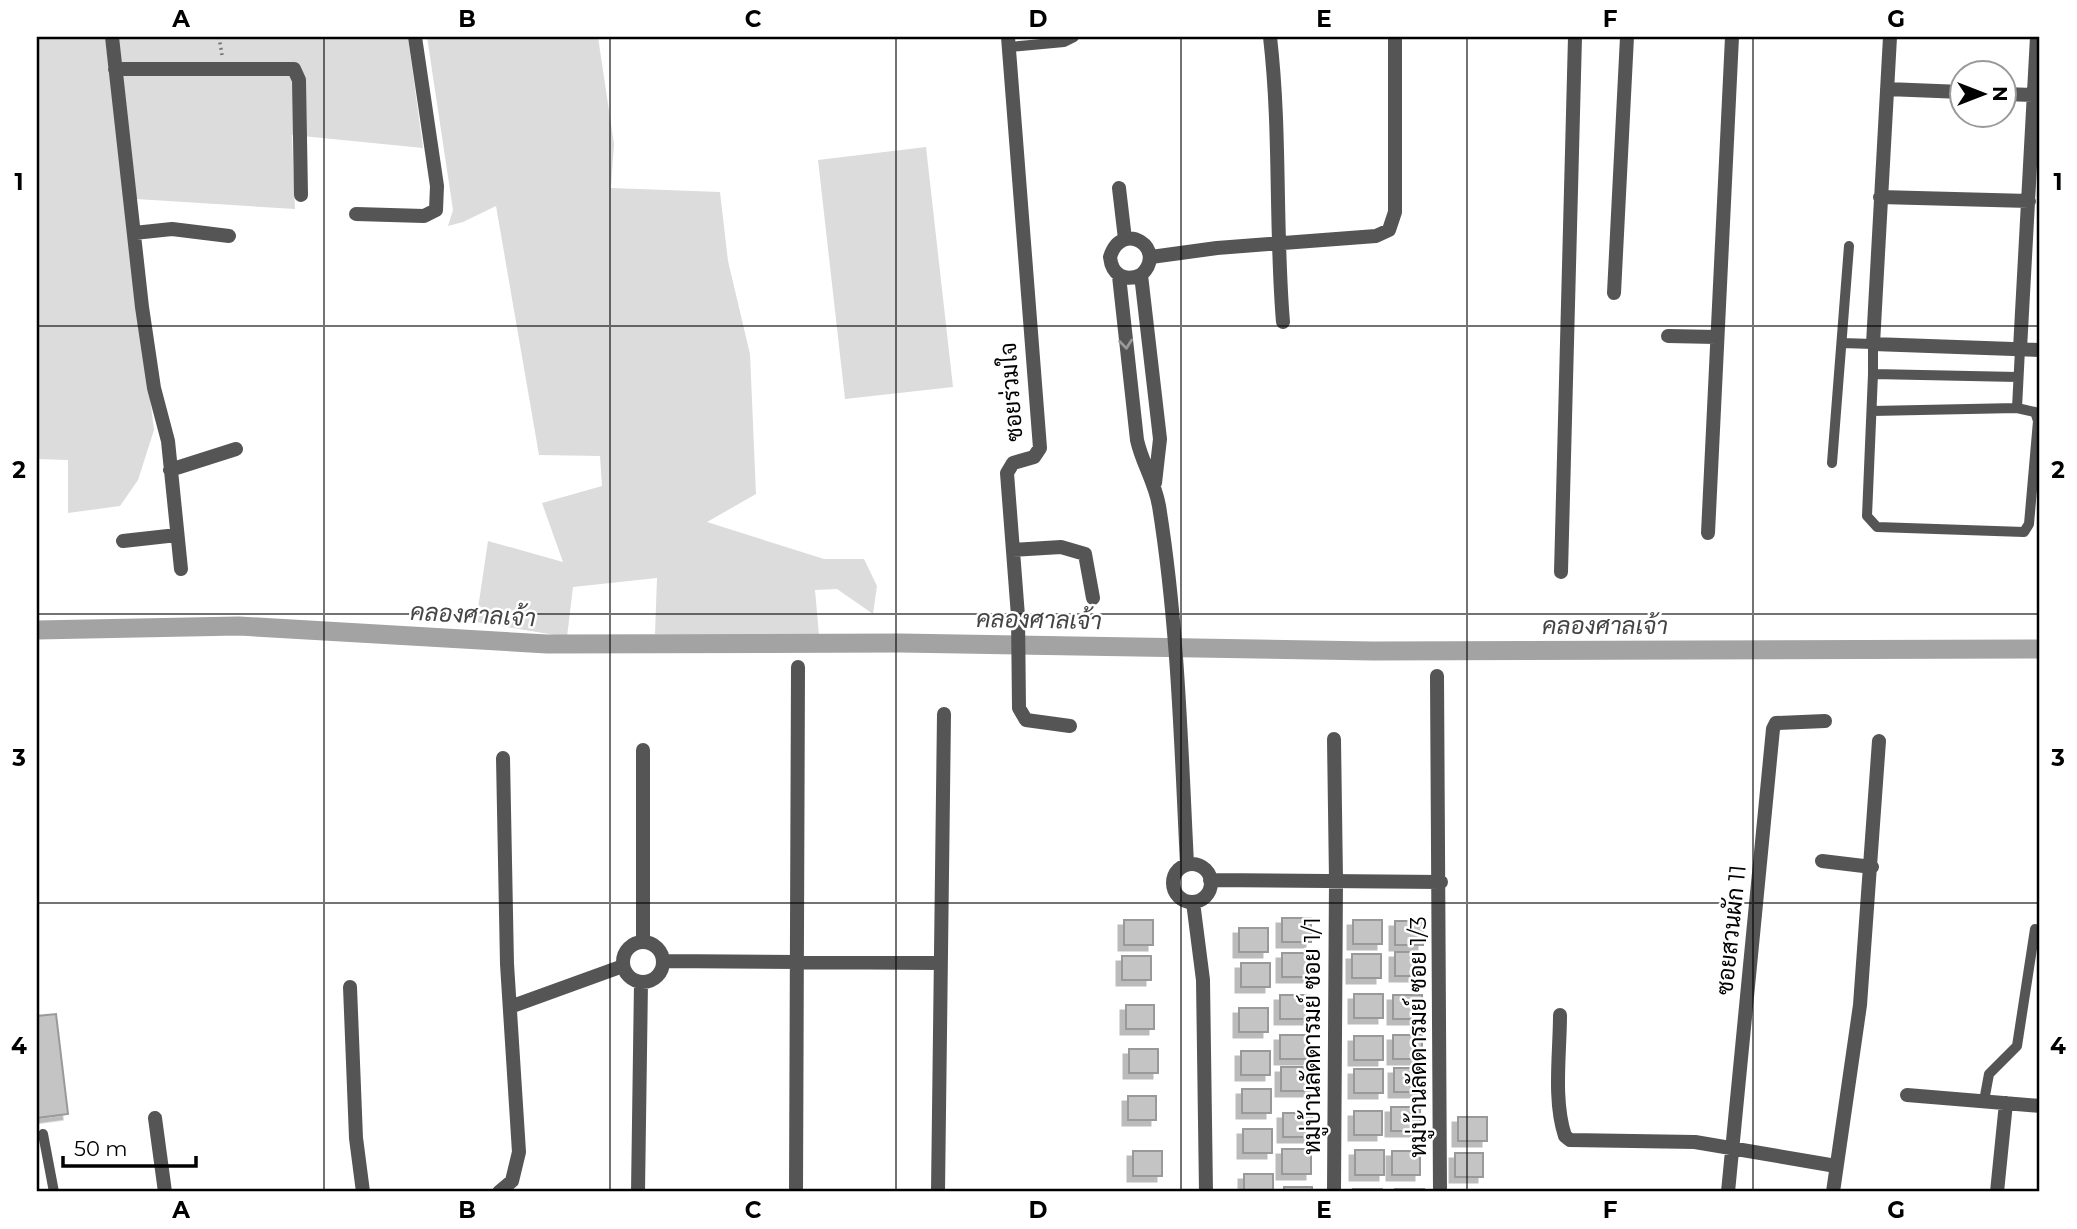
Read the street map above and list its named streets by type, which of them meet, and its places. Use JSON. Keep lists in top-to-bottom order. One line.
{"streets":{"street":["ซอยร่วมใจ","ซอยสวนผัก 11","หมู่บ้านลัดดารมย์ ซอย 1/1","หมู่บ้านลัดดารมย์ ซอย 1/3"]},"water":["คลองศาลเจ้า"],"scale_bar":"50 m","north":"right","grid":{"columns":["A","B","C","D","E","F","G"],"rows":["1","2","3","4"]}}
